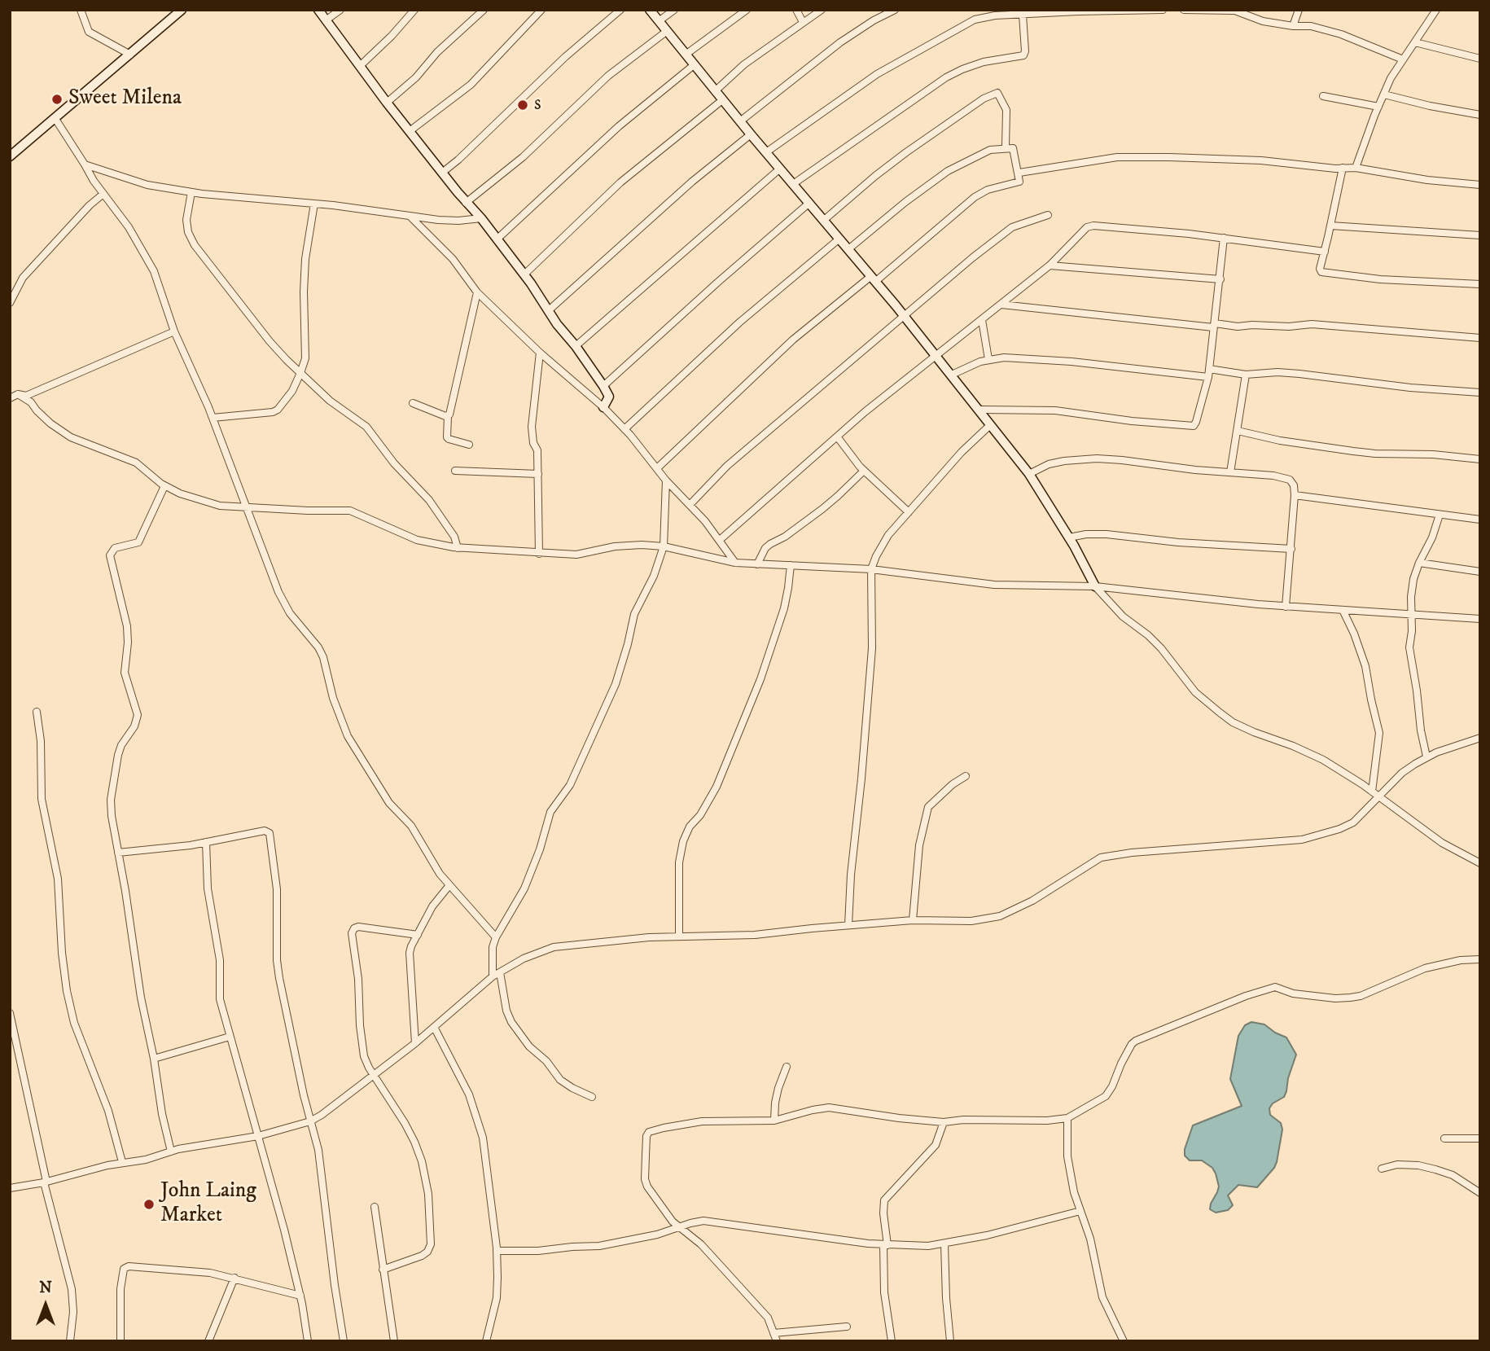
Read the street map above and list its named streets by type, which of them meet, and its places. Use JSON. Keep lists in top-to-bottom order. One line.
{"places":["Sweet Milena","s","John Laing Market"],"north":"top"}
